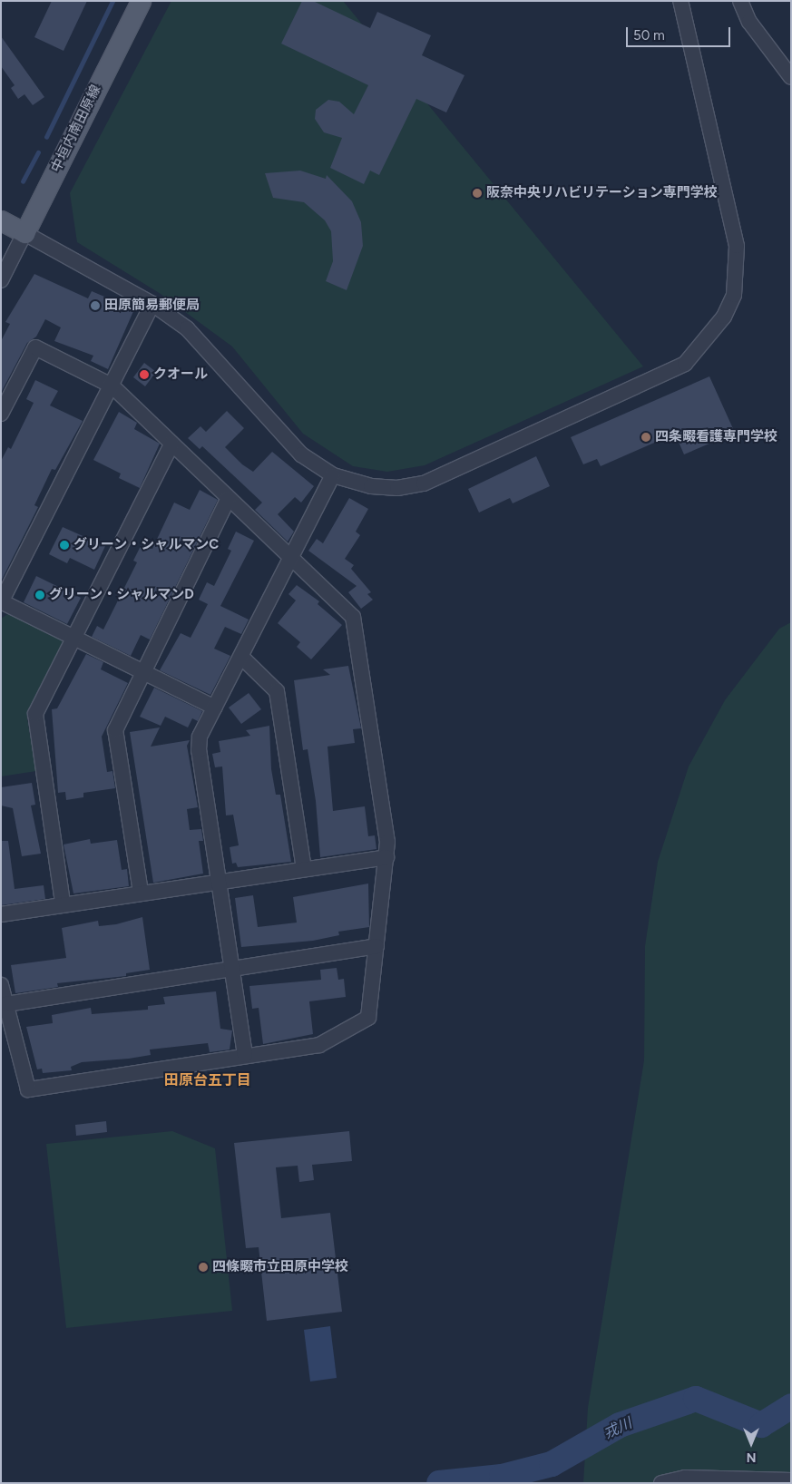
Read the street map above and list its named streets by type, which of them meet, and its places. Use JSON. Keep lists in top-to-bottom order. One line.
{"streets":{"main road":["中垣内南田原線"]},"districts":["田原台五丁目"],"water":["戎川"],"places":["阪奈中央リハビリテーション専門学校","田原簡易郵便局","クオール","四条畷看護専門学校","グリーン・シャルマンC","グリーン・シャルマンD","四條畷市立田原中学校"],"scale_bar":"50 m","north":"bottom"}
